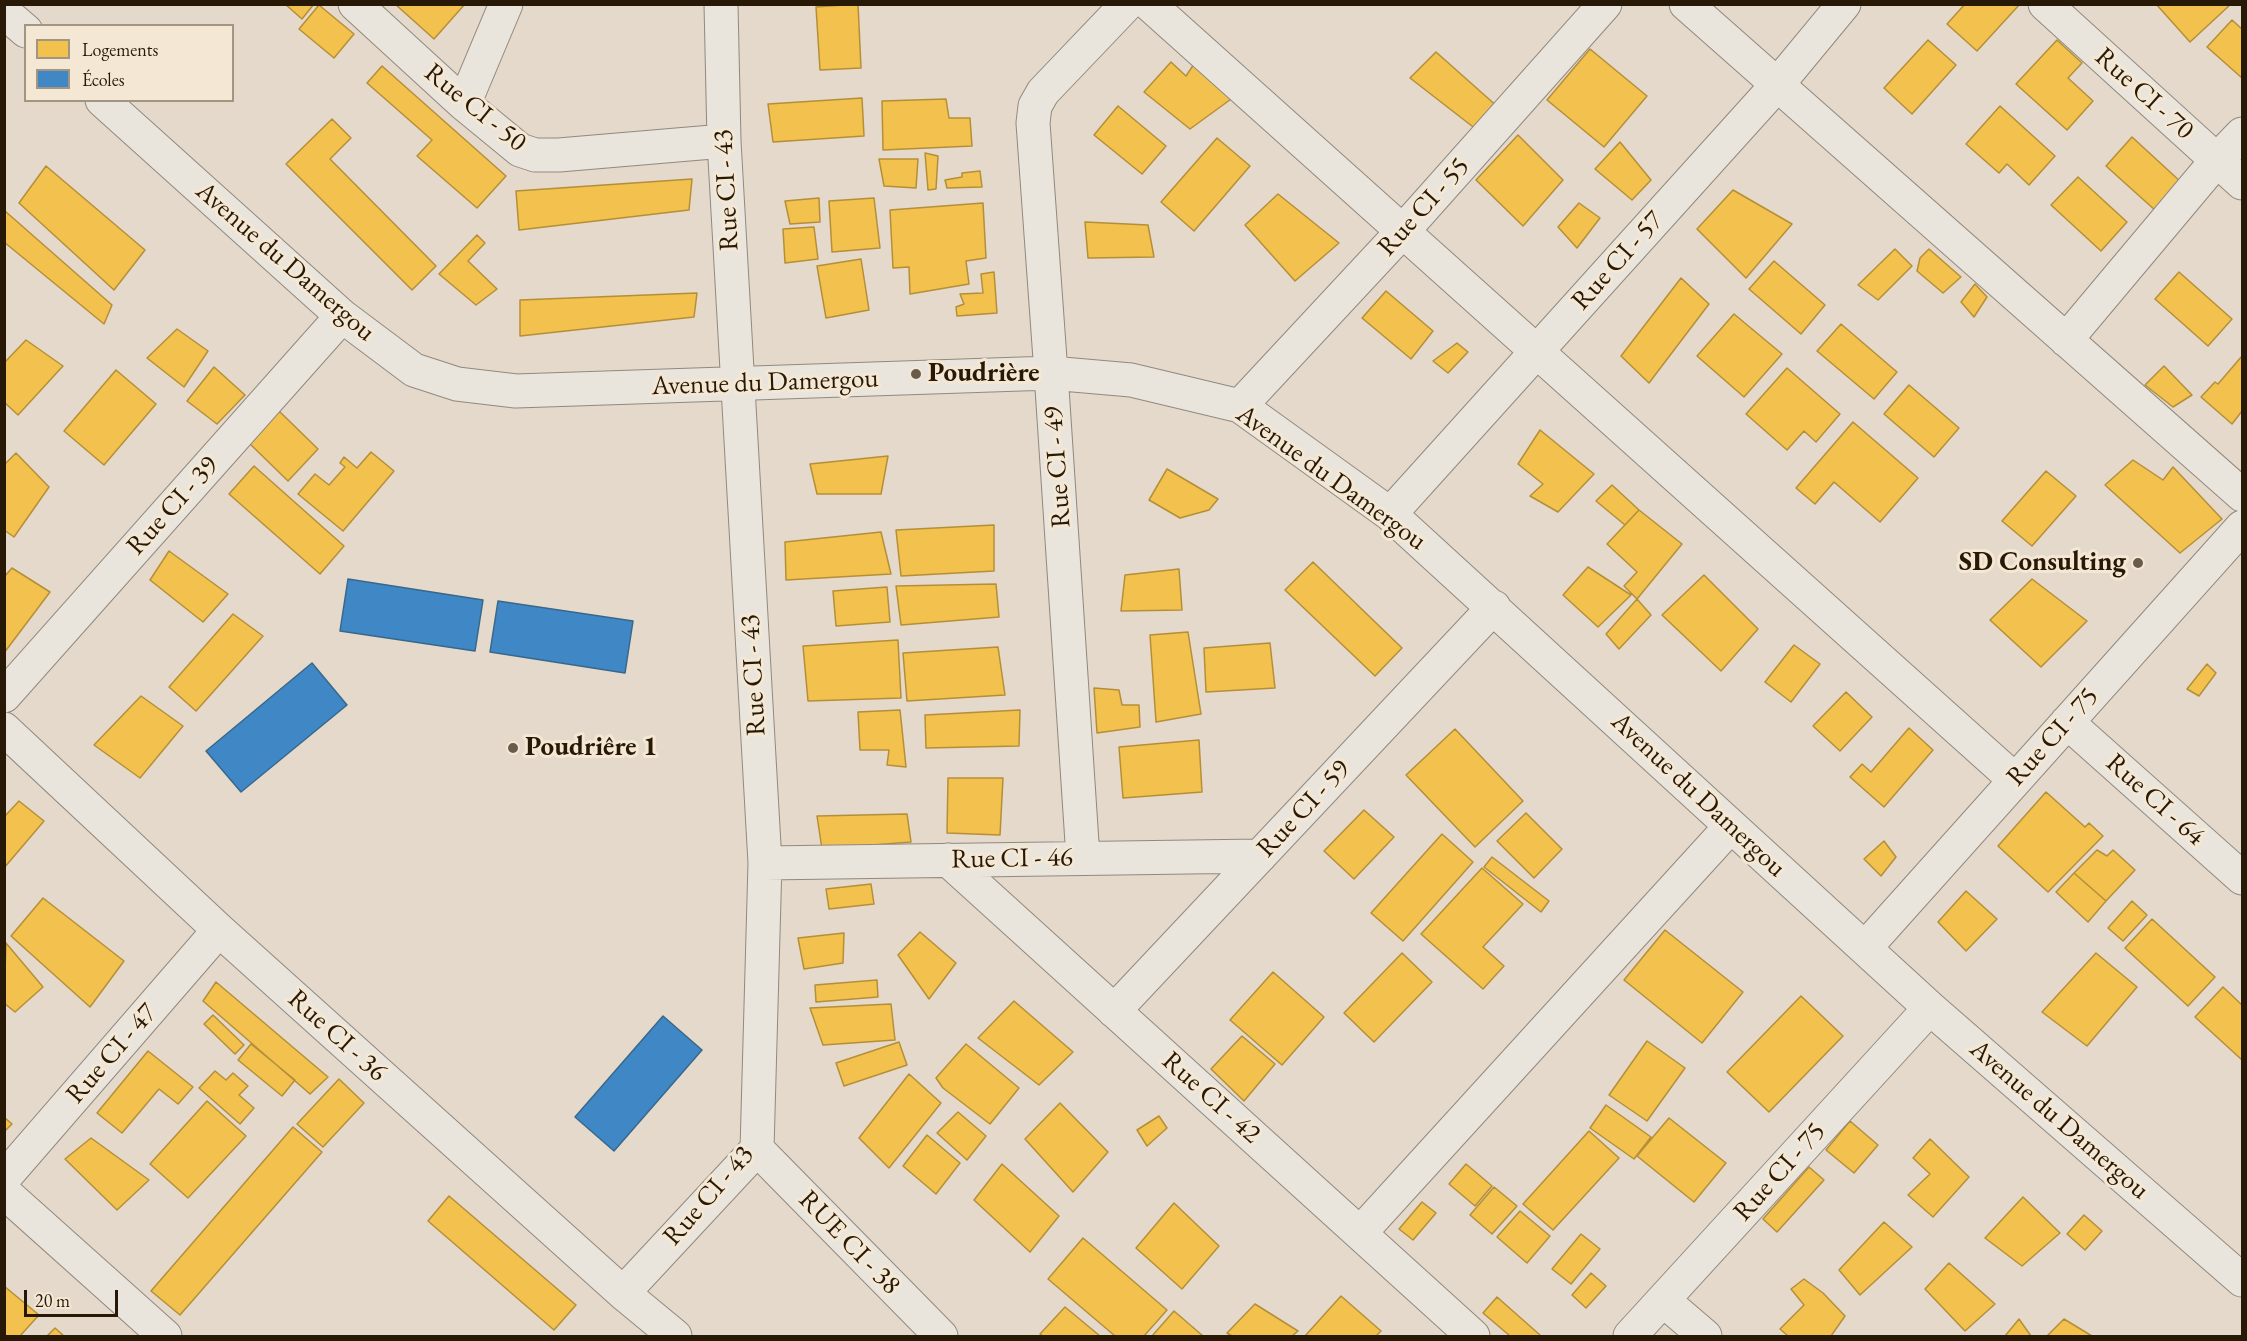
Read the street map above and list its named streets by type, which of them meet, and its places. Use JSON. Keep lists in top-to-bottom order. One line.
{"streets":{"street":["Rue CI - 70","Rue CI - 50","Rue CI - 43","Rue CI - 55","Rue CI - 57","Avenue du Damergou","Rue CI - 49","Rue CI - 39","Rue CI - 75","Rue CI - 64","Rue CI - 59","Rue CI - 46","Rue CI - 36","Rue CI - 47","Rue CI - 42","RUE CI - 38"]},"crossings":[["Rue CI - 50","Rue CI - 43"],["Rue CI - 43","Avenue du Damergou"],["Rue CI - 43","Rue CI - 46"],["Rue CI - 43","Rue CI - 36"],["Rue CI - 43","RUE CI - 38"],["Rue CI - 55","Avenue du Damergou"],["Rue CI - 57","Avenue du Damergou"],["Avenue du Damergou","Rue CI - 49"],["Avenue du Damergou","Rue CI - 39"],["Avenue du Damergou","Rue CI - 75"],["Avenue du Damergou","Rue CI - 59"],["Rue CI - 49","Rue CI - 46"],["Rue CI - 75","Rue CI - 64"],["Rue CI - 59","Rue CI - 46"],["Rue CI - 59","Rue CI - 42"],["Rue CI - 46","Rue CI - 42"],["Rue CI - 36","Rue CI - 47"]],"places":["Poudrière","SD Consulting","Poudriêre 1"],"legend":["Logements","Écoles"],"scale_bar":"20 m"}
